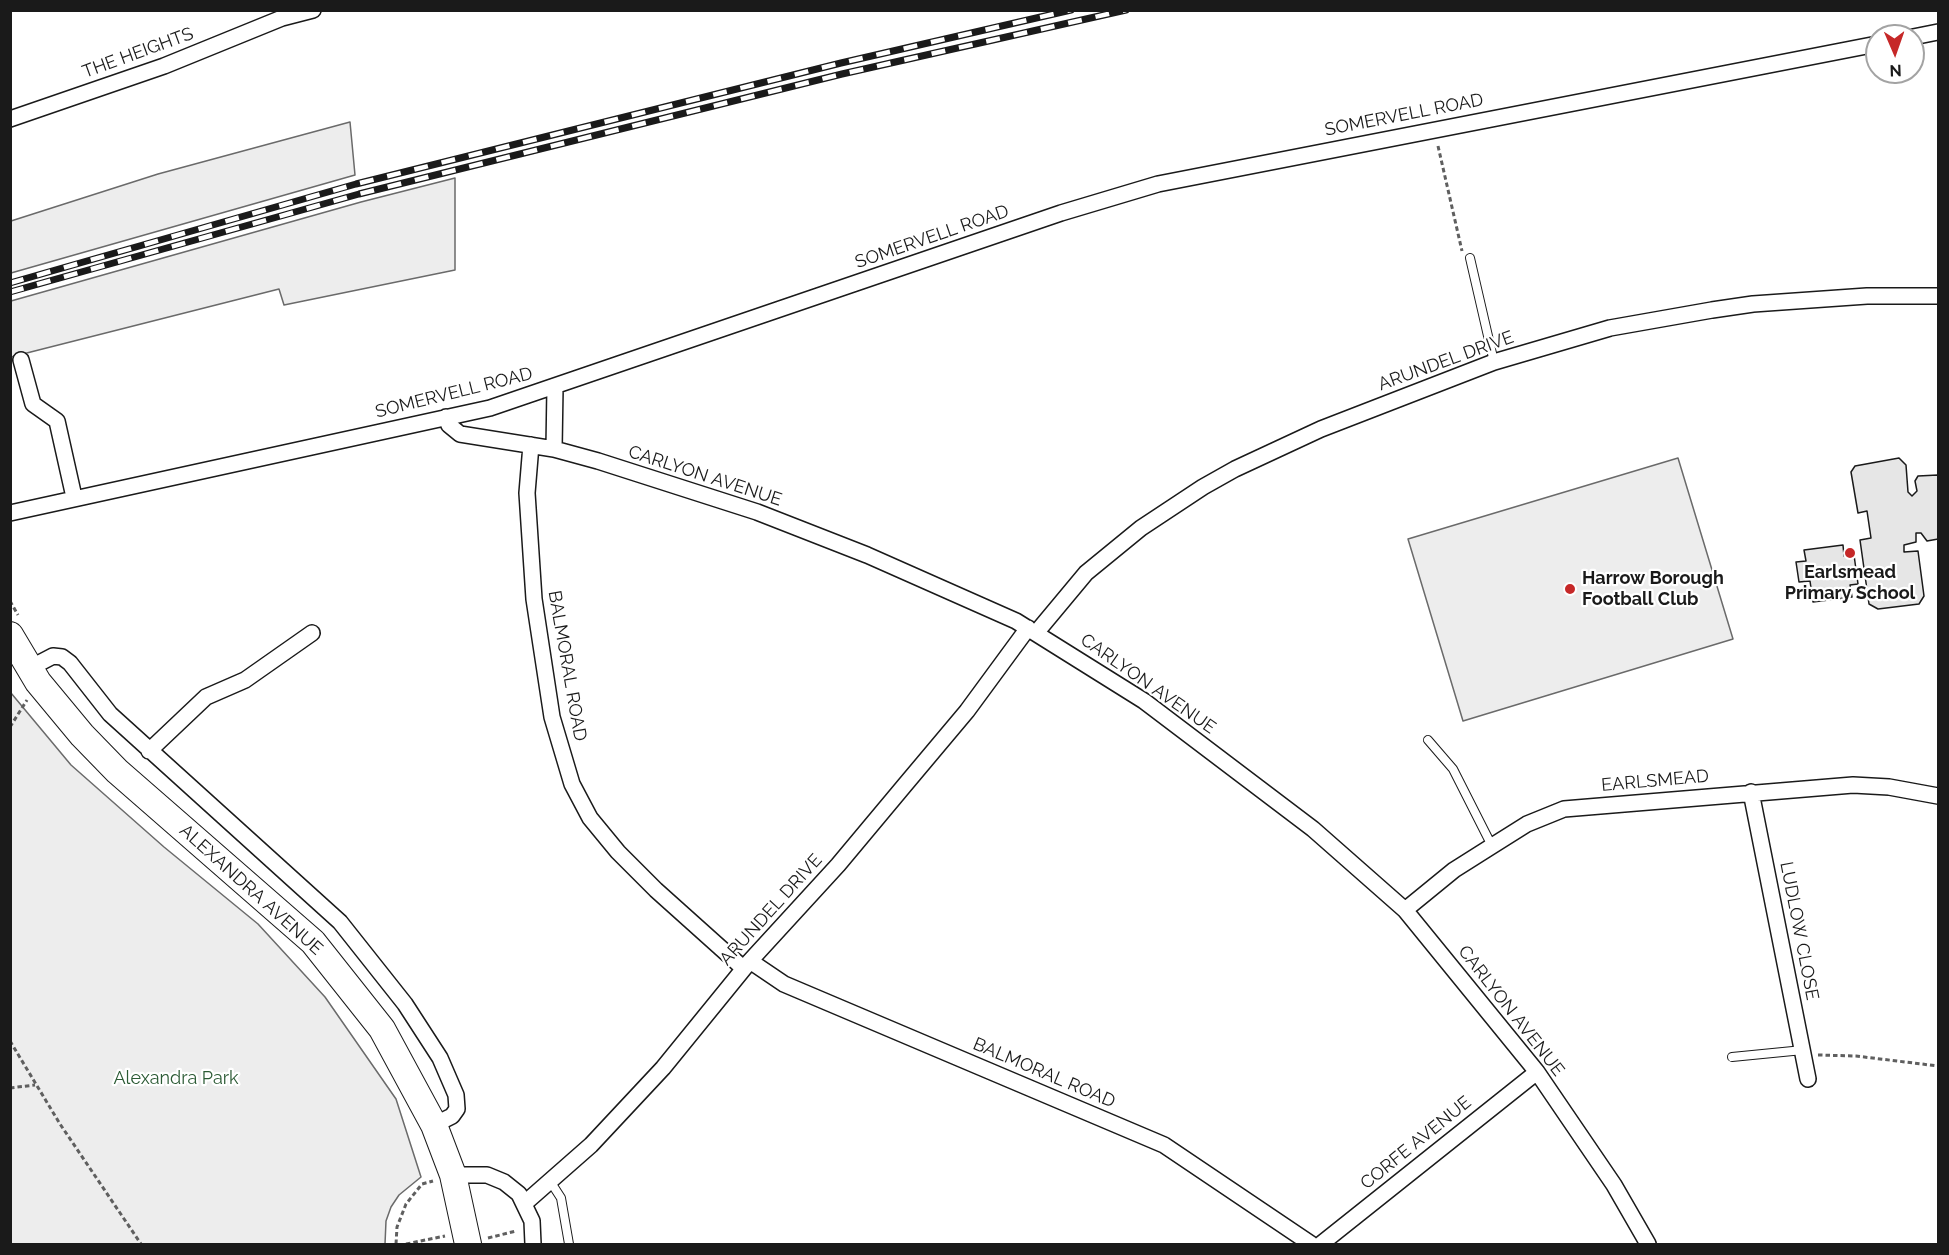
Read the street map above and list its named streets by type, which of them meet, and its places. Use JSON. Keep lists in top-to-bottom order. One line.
{"streets":{"main road":["ALEXANDRA AVENUE"],"street":["THE HEIGHTS","SOMERVELL ROAD","ARUNDEL DRIVE","CARLYON AVENUE","BALMORAL ROAD","EARLSMEAD","LUDLOW CLOSE","CORFE AVENUE"]},"crossings":[["SOMERVELL ROAD","CARLYON AVENUE"],["ARUNDEL DRIVE","CARLYON AVENUE"],["ARUNDEL DRIVE","BALMORAL ROAD"],["CARLYON AVENUE","BALMORAL ROAD"],["CARLYON AVENUE","EARLSMEAD"],["CARLYON AVENUE","CORFE AVENUE"],["EARLSMEAD","LUDLOW CLOSE"]],"parks":["Alexandra Park"],"places":["Earlsmead Primary School","Harrow Borough Football Club"],"north":"bottom"}
